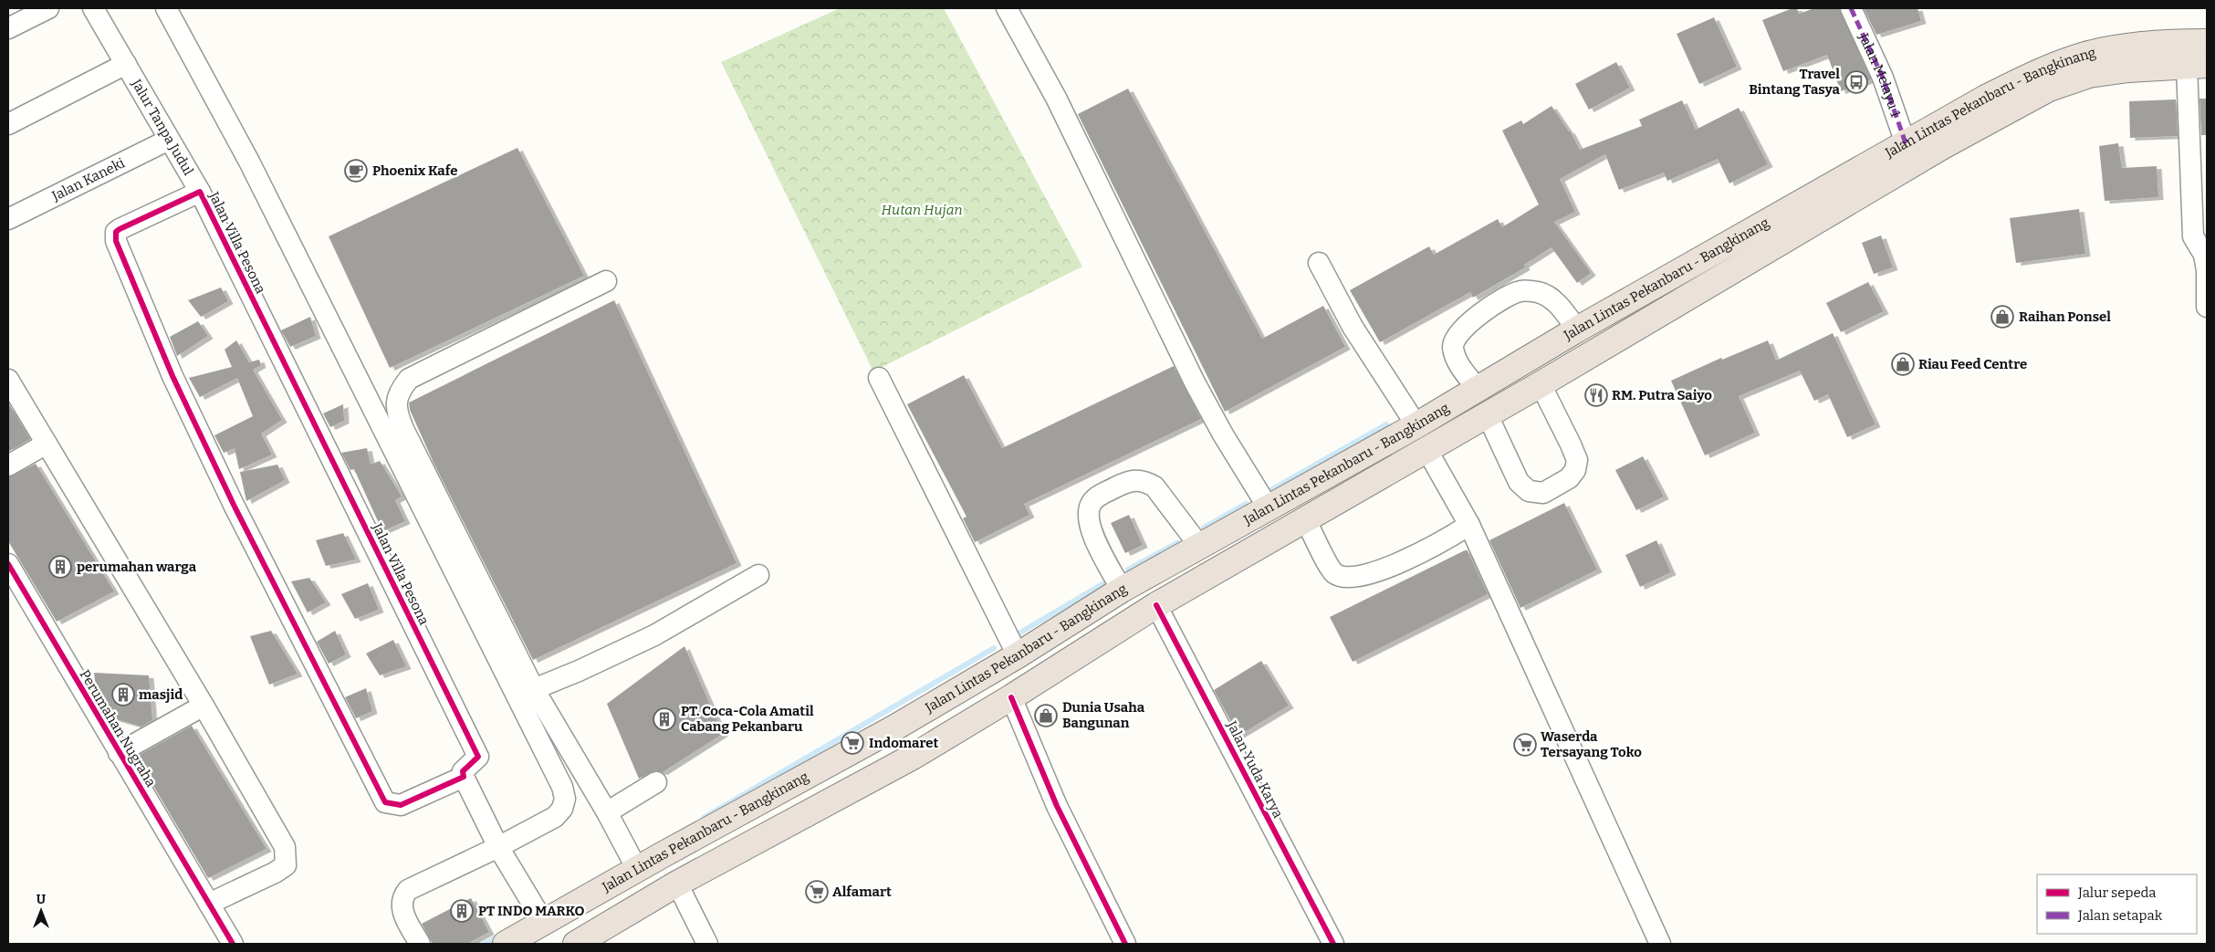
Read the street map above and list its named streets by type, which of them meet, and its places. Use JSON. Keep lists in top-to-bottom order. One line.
{"streets":{"highway":["Jalan Lintas Pekanbaru - Bangkinang"],"street":["Jalan Melayu 1","Jalur Tanpa Judul","Jalan Kaneki","Jalan Villa Pesona","Perumahan Nugraha","Jalan Yuda Karya"]},"crossings":[["Jalan Melayu 1","Jalan Lintas Pekanbaru - Bangkinang"],["Jalan Lintas Pekanbaru - Bangkinang","Jalan Yuda Karya"],["Jalur Tanpa Judul","Jalan Kaneki"],["Jalur Tanpa Judul","Jalan Villa Pesona"]],"parks":["Hutan Hujan"],"places":{"bus stop":["Travel Bintang Tasya"],"cafe":["Phoenix Kafe"],"shop":["Raihan Ponsel","Riau Feed Centre","Dunia Usaha Bangunan"],"restaurant":["RM. Putra Saiyo"],"building":["perumahan warga","masjid","PT. Coca-Cola Amatil Cabang Pekanbaru","PT INDO MARKO"],"supermarket":["Indomaret","Waserda Tersayang Toko","Alfamart"]},"legend":["Jalur sepeda","Jalan setapak"],"north":"top"}
